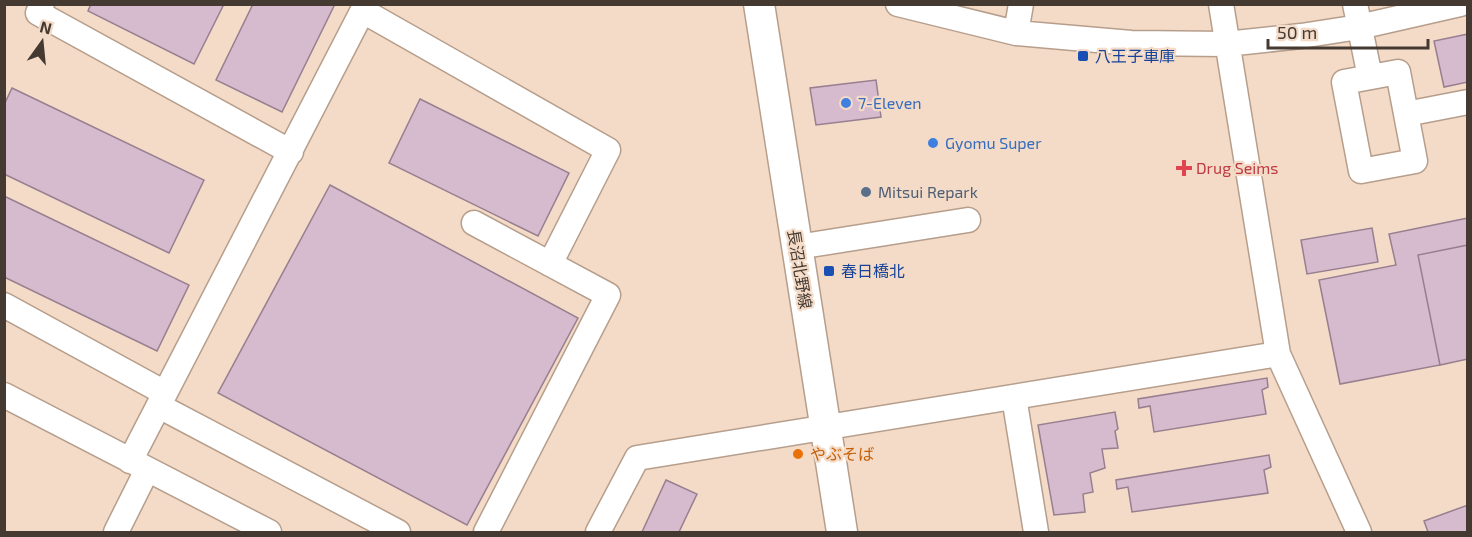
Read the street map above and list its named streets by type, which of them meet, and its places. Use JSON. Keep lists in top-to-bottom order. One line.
{"streets":{"main road":["長沼北野線"]},"places":{"transit":["八王子車庫","春日橋北"],"other":["7-Eleven","Gyomu Super","Mitsui Repark","やぶそば"],"health":["Drug Seims"]},"scale_bar":"50 m","north":"top"}
